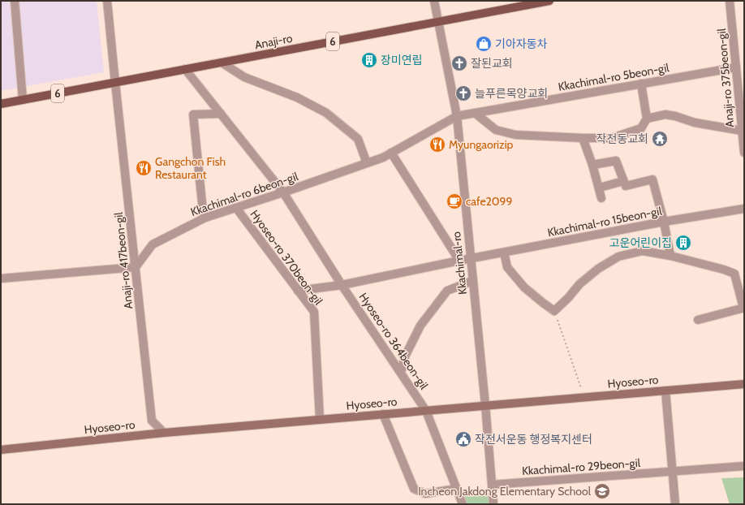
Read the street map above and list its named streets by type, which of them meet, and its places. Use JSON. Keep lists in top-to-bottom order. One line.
{"streets":{"main road":["Anaji-ro","6"],"street":["Kkachimal-ro 5beon-gil","Anaji-ro 375beon-gil","Kkachimal-ro 6beon-gil","Kkachimal-ro 15beon-gil","Hyoseo-ro 370beon-gil","Anaji-ro 417beon-gil","Kkachimal-ro","Hyoseo-ro 364beon-gil","Hyoseo-ro","Kkachimal-ro 29beon-gil"]},"crossings":[["Anaji-ro","Anaji-ro 417beon-gil"],["Anaji-ro","Kkachimal-ro"],["Anaji-ro","Hyoseo-ro 364beon-gil"],["Kkachimal-ro 5beon-gil","Anaji-ro 375beon-gil"],["Kkachimal-ro 5beon-gil","Kkachimal-ro 6beon-gil"],["Kkachimal-ro 5beon-gil","Kkachimal-ro"],["Kkachimal-ro 6beon-gil","Hyoseo-ro 370beon-gil"],["Kkachimal-ro 6beon-gil","Anaji-ro 417beon-gil"],["Kkachimal-ro 6beon-gil","Kkachimal-ro"],["Kkachimal-ro 6beon-gil","Hyoseo-ro 364beon-gil"],["Kkachimal-ro 15beon-gil","Hyoseo-ro 370beon-gil"],["Kkachimal-ro 15beon-gil","Kkachimal-ro"],["Kkachimal-ro 15beon-gil","Hyoseo-ro 364beon-gil"],["Hyoseo-ro 370beon-gil","Hyoseo-ro"],["Anaji-ro 417beon-gil","Hyoseo-ro"],["Kkachimal-ro","Hyoseo-ro"],["Kkachimal-ro","Kkachimal-ro 29beon-gil"],["Hyoseo-ro 364beon-gil","Hyoseo-ro"]],"places":{"shop":["기아자동차"],"building":["장미연립","고운어린이집"],"church":["잘된교회","늘푸른목양교회"],"temple":["작전동교회"],"restaurant":["Myungaorizip","Gangchon Fish Restaurant"],"cafe":["cafe2099"],"public building":["작전서운동 행정복지센터"],"school or university":["Incheon Jakdong Elementary School"]}}
